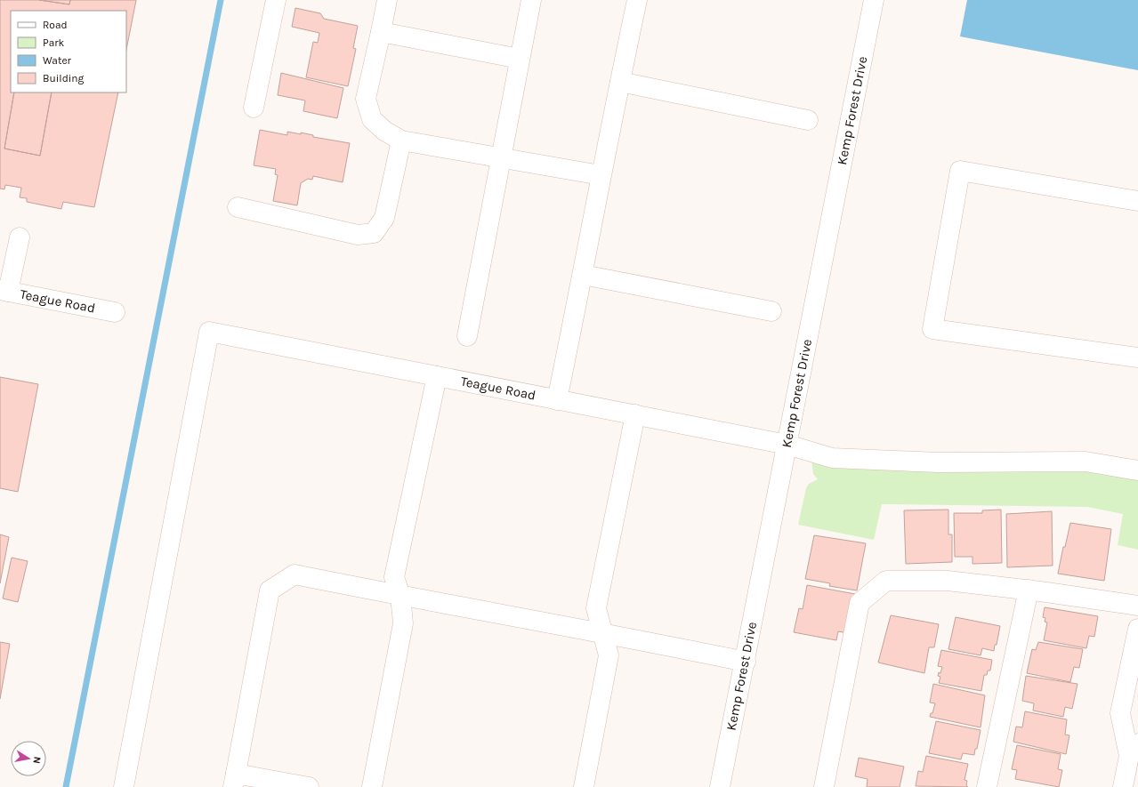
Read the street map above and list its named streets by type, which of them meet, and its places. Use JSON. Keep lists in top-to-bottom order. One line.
{"streets":{"street":["Kemp Forest Drive","Teague Road"]},"crossings":[["Kemp Forest Drive","Teague Road"]],"legend":["Road","Park","Water","Building"],"north":"right"}
